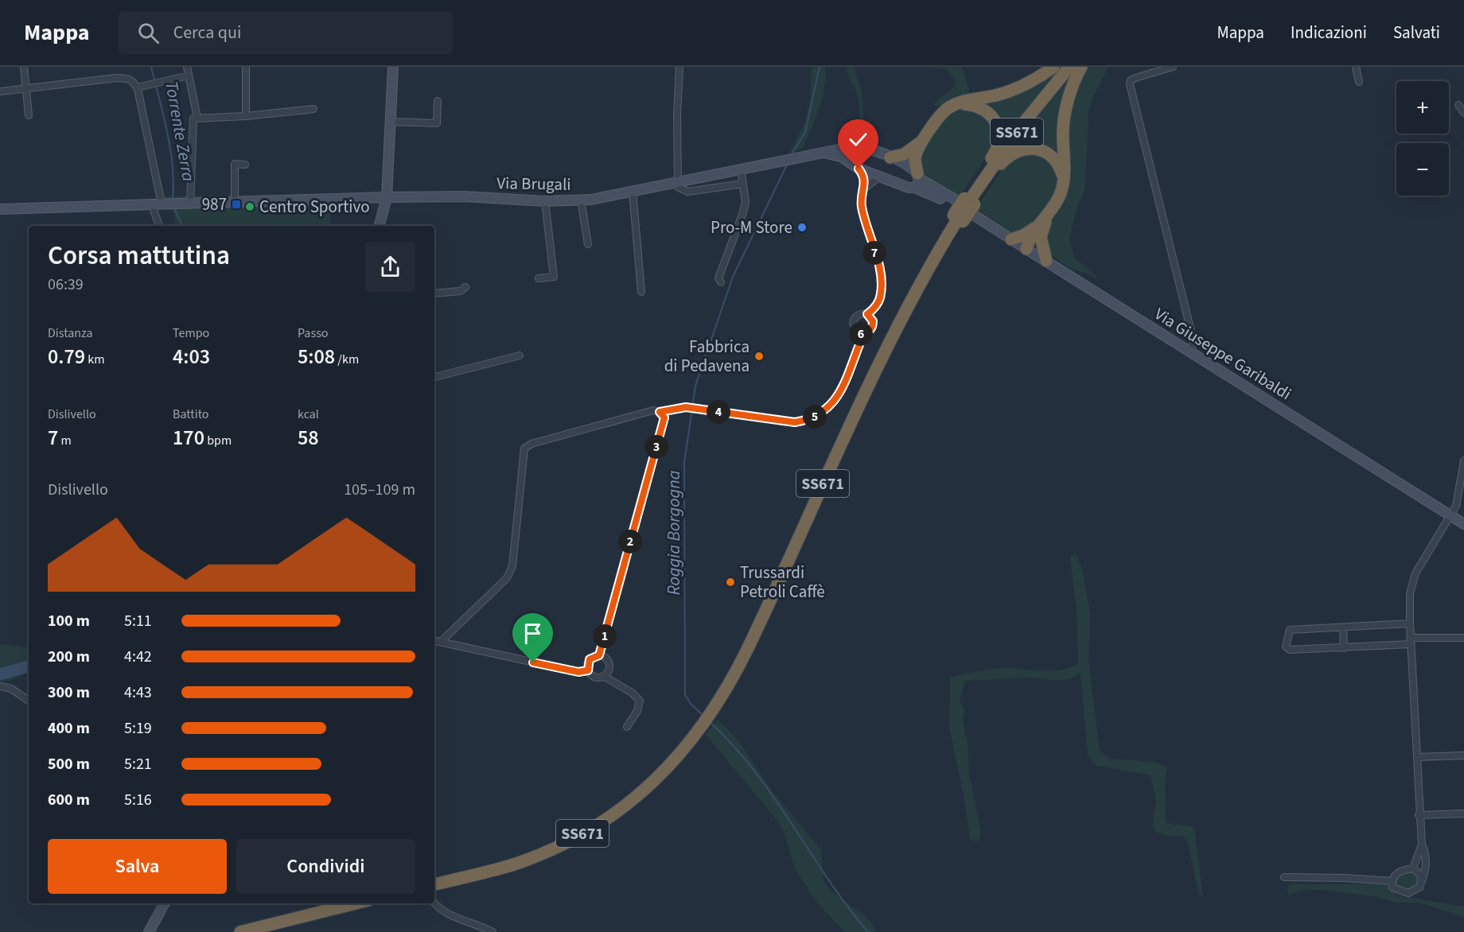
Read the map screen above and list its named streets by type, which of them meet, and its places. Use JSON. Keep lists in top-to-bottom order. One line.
{"streets":{"highway":["SS671"],"street":["Via Brugali","Via Giuseppe Garibaldi"]},"crossings":[["SS671","Via Giuseppe Garibaldi"],["Via Brugali","Via Giuseppe Garibaldi"]],"water":["Torrente Zerra","Roggia Borgogna"],"places":{"transit":["987"],"other":["Centro Sportivo","Pro-M Store","Fabbrica di Pedavena","Trussardi Petroli Caffè"]},"page":{"header":"Mappa","search":"Cerca qui","nav":["Mappa","Indicazioni","Salvati"],"map_buttons":["+","−"],"heading":["Corsa mattutina","06:39"],"pins":["7","6","4","5","3","2","1"],"stats":[["Distanza","0.79 km"],["Tempo","4:03"],["Passo","5:08 /km"],["Dislivello","7 m"],["Battito","170 bpm"],["kcal","58"]],"chart":["Dislivello","105–109 m"],"list":[{"name":"100 m","note":"5:11"},{"name":"200 m","note":"4:42"},{"name":"300 m","note":"4:43"},{"name":"400 m","note":"5:19"},{"name":"500 m","note":"5:21"},{"name":"600 m","note":"5:16"}],"buttons":["Salva","Condividi"]}}
